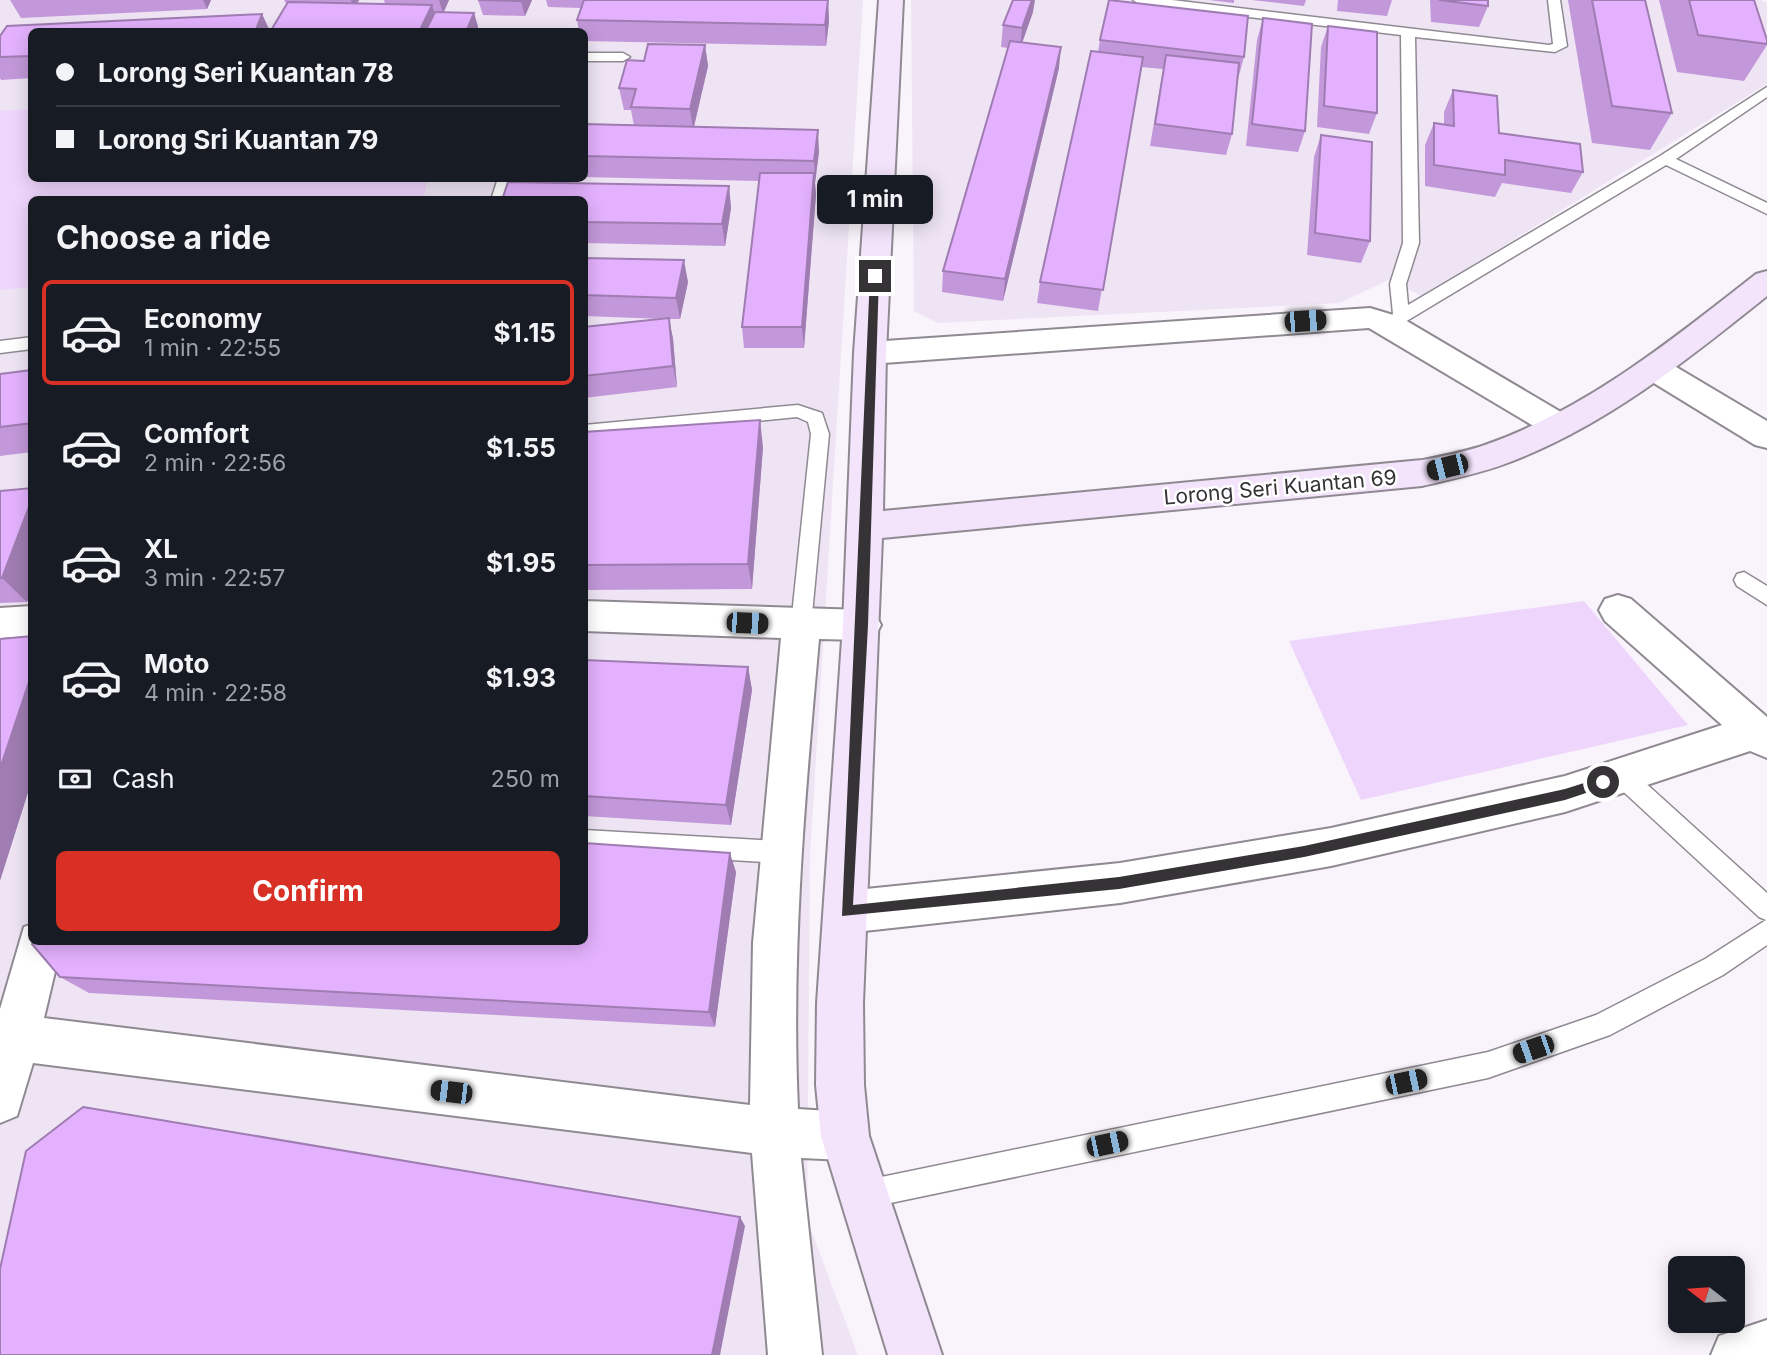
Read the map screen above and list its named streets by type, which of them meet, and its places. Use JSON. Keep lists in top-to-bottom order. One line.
{"streets":{"street":["Lorong Seri Kuantan 69"]},"north":"left","page":{"banner":["Lorong Seri Kuantan 78","Lorong Sri Kuantan 79"],"bubble":"1 min","heading":"Choose a ride","list":[{"name":"Economy","note":"1 min · 22:55","value":"$1.15"},{"name":"Comfort","note":"2 min · 22:56","value":"$1.55"},{"name":"XL","note":"3 min · 22:57","value":"$1.95"},{"name":"Moto","note":"4 min · 22:58","value":"$1.93"}],"pay":["Cash","250 m"],"buttons":"Confirm"}}
